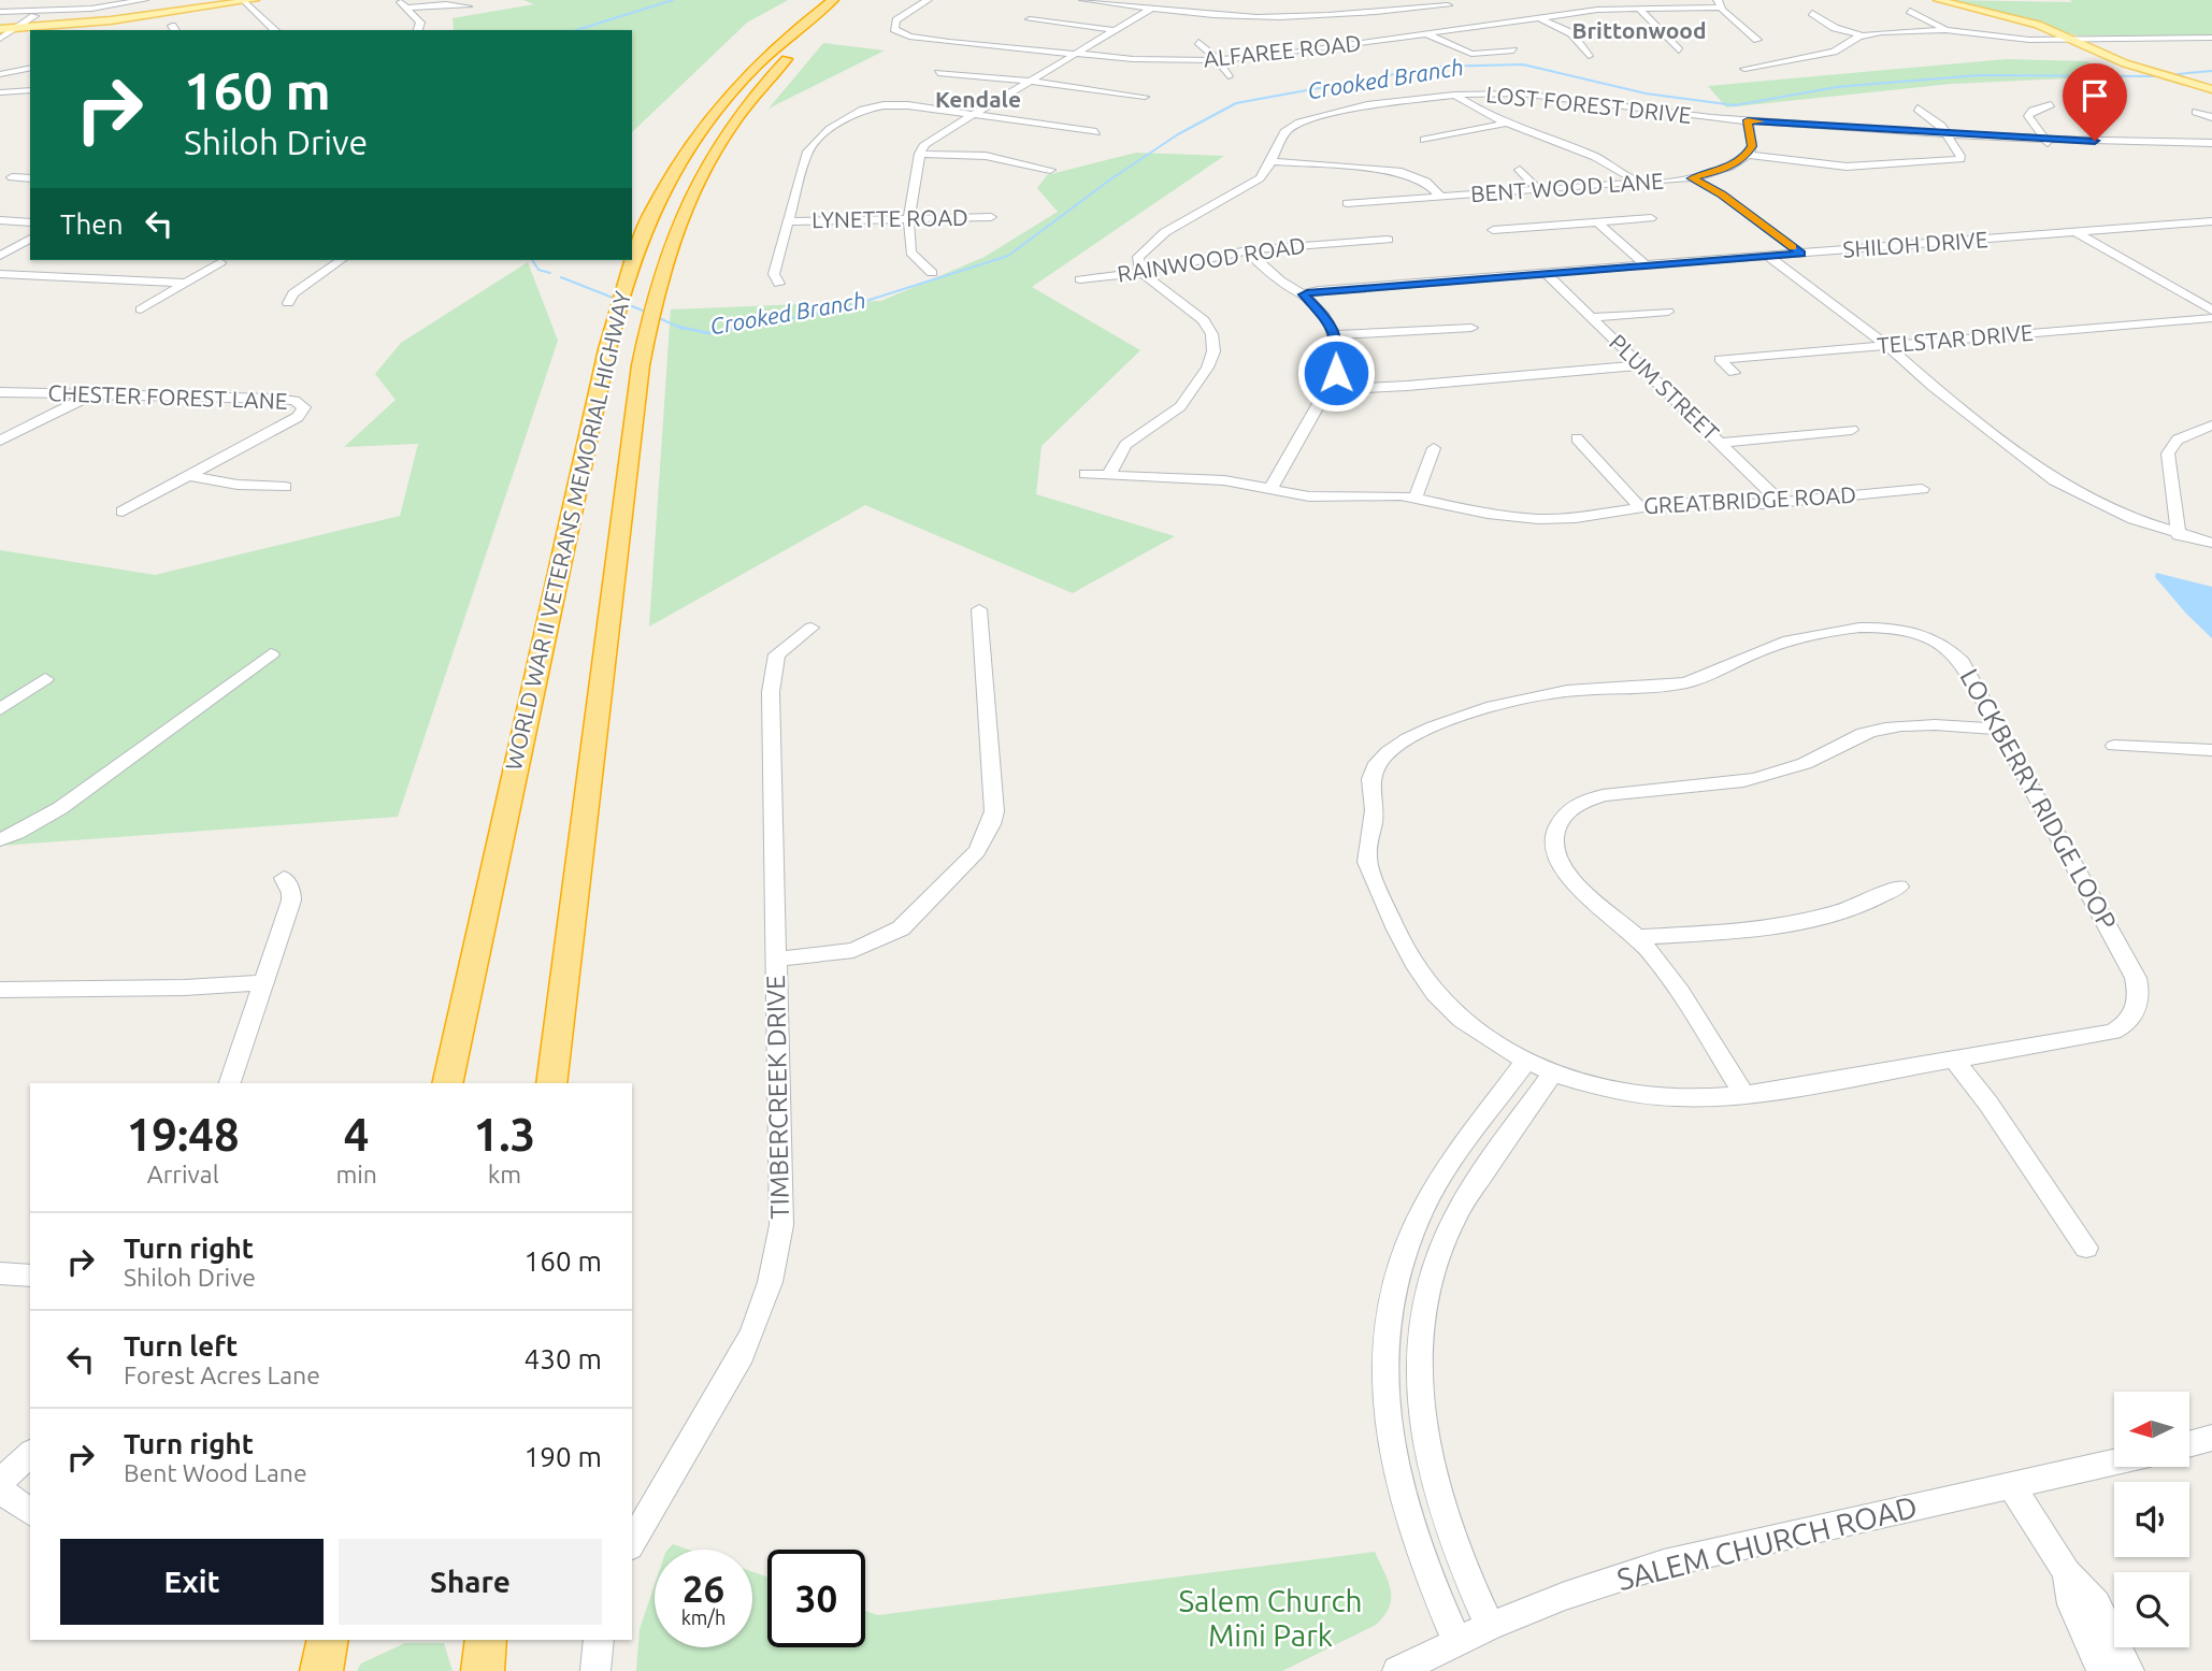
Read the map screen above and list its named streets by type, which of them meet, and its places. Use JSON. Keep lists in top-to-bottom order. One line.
{"streets":{"highway":["WORLD WAR II VETERANS MEMORIAL HIGHWAY"],"street":["ALFAREE ROAD","LOST FOREST DRIVE","BENT WOOD LANE","LYNETTE ROAD","SHILOH DRIVE","RAINWOOD ROAD","TELSTAR DRIVE","PLUM STREET","CHESTER FOREST LANE","GREATBRIDGE ROAD","LOCKBERRY RIDGE LOOP","TIMBERCREEK DRIVE","SALEM CHURCH ROAD"]},"crossings":[["LOST FOREST DRIVE","RAINWOOD ROAD"],["SHILOH DRIVE","PLUM STREET"],["PLUM STREET","GREATBRIDGE ROAD"]],"districts":["Brittonwood","Kendale"],"water":["Crooked Branch"],"parks":["Salem Church Mini Park"],"north":"left","page":{"turn":["160 m","Shiloh Drive"],"then":"Then","eta":["19:48","Arrival","4","min","1.3","km"],"list":[{"name":"Turn right","note":"Shiloh Drive","value":"160 m"},{"name":"Turn left","note":"Forest Acres Lane","value":"430 m"},{"name":"Turn right","note":"Bent Wood Lane","value":"190 m"}],"buttons":["Exit","Share"],"speed":"26 km/h","limit":"30"}}
